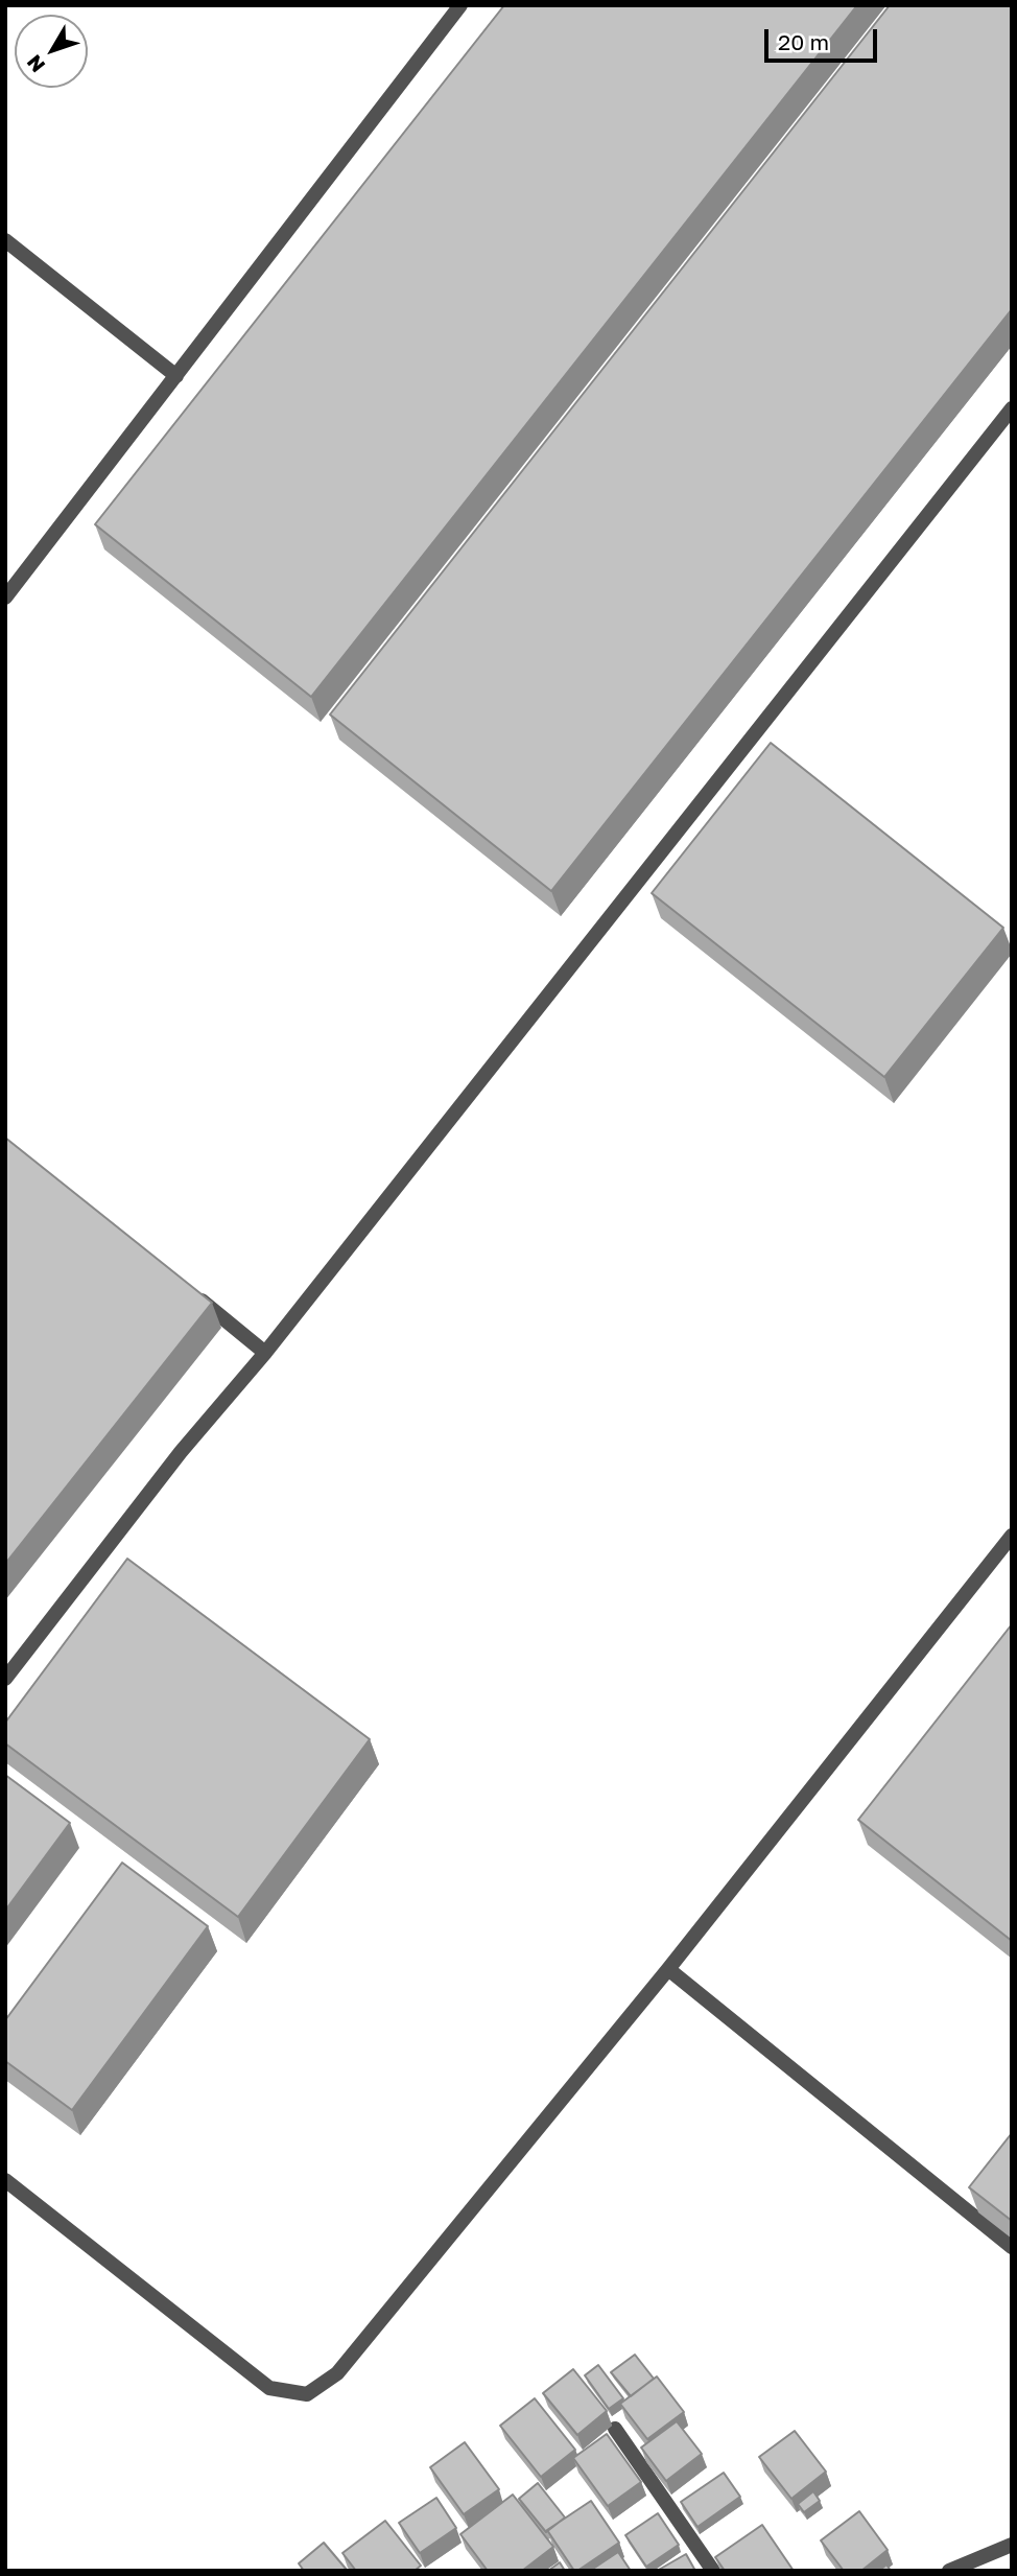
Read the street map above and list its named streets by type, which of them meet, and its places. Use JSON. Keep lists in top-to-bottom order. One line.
{"scale_bar":"20 m","north":"bottom left"}
